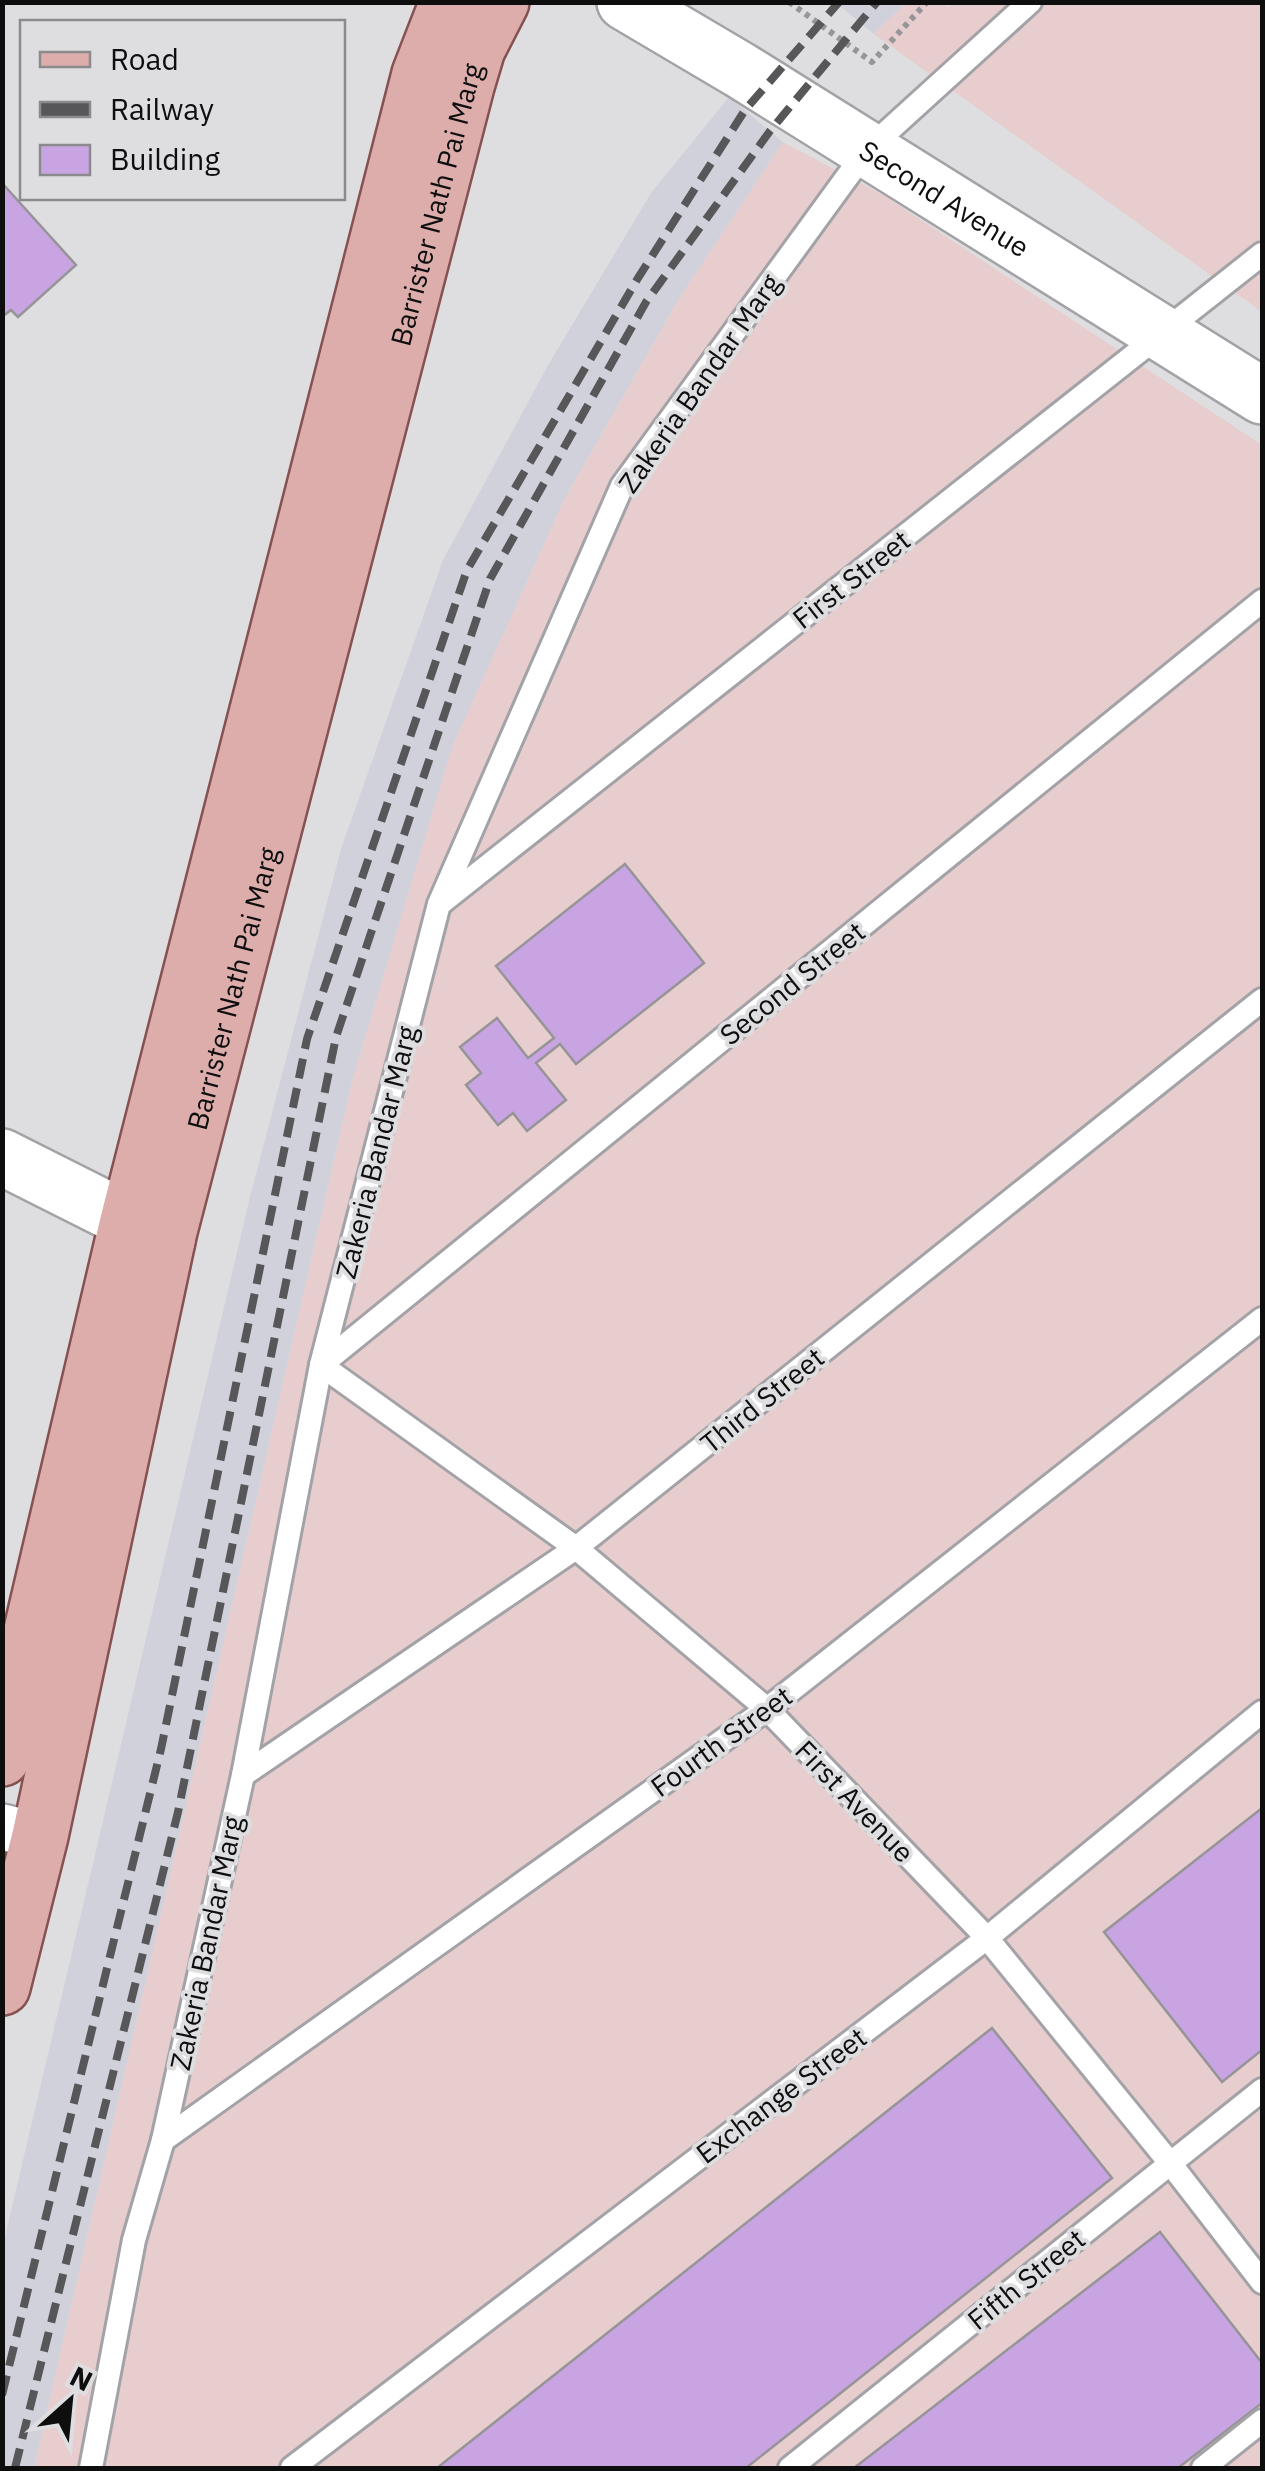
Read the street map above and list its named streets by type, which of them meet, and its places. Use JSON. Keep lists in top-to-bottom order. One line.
{"streets":{"main road":["Barrister Nath Pai Marg"],"street":["Second Avenue"],"lane":["Zakeria Bandar Marg","First Street","Second Street","Third Street","Fourth Street","First Avenue","Exchange Street","Fifth Street"]},"crossings":[["Second Avenue","Zakeria Bandar Marg"],["Second Avenue","First Street"],["Zakeria Bandar Marg","First Street"],["Zakeria Bandar Marg","Second Street"],["Zakeria Bandar Marg","Third Street"],["Zakeria Bandar Marg","Fourth Street"],["Zakeria Bandar Marg","First Avenue"],["Second Street","First Avenue"],["Third Street","First Avenue"],["Fourth Street","First Avenue"],["First Avenue","Exchange Street"],["First Avenue","Fifth Street"]],"legend":["Road","Railway","Building"],"north":"top right"}
